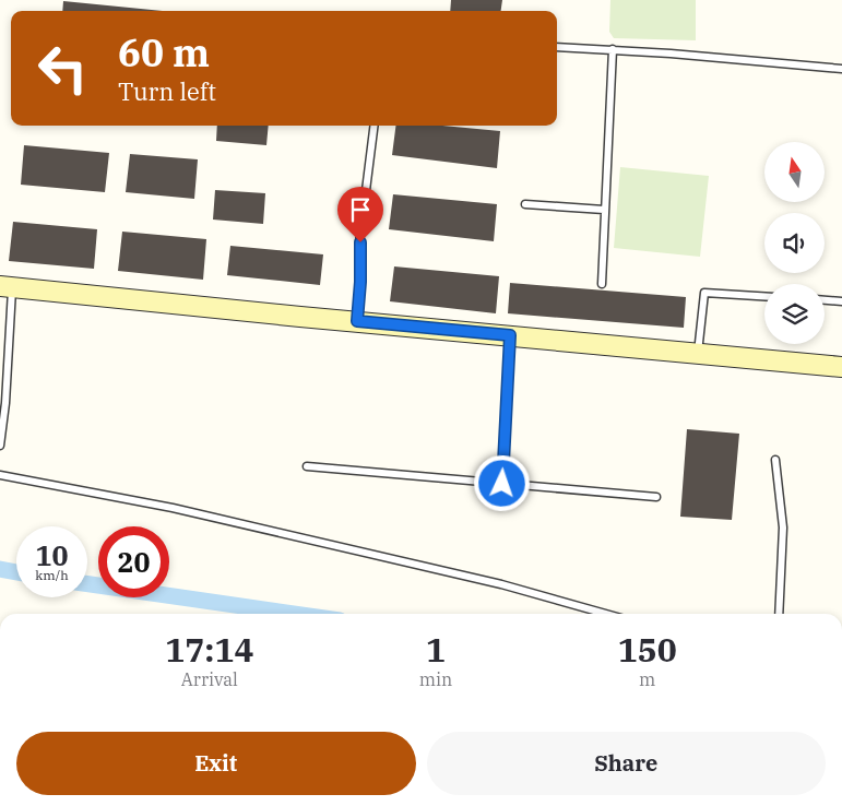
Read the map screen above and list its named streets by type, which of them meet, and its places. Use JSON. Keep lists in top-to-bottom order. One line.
{"north":"top","page":{"turn":["60 m","Turn left"],"speed":"10 km/h","limit":"20","eta":["17:14","Arrival","1","min","150","m"],"buttons":["Exit","Share"]}}
